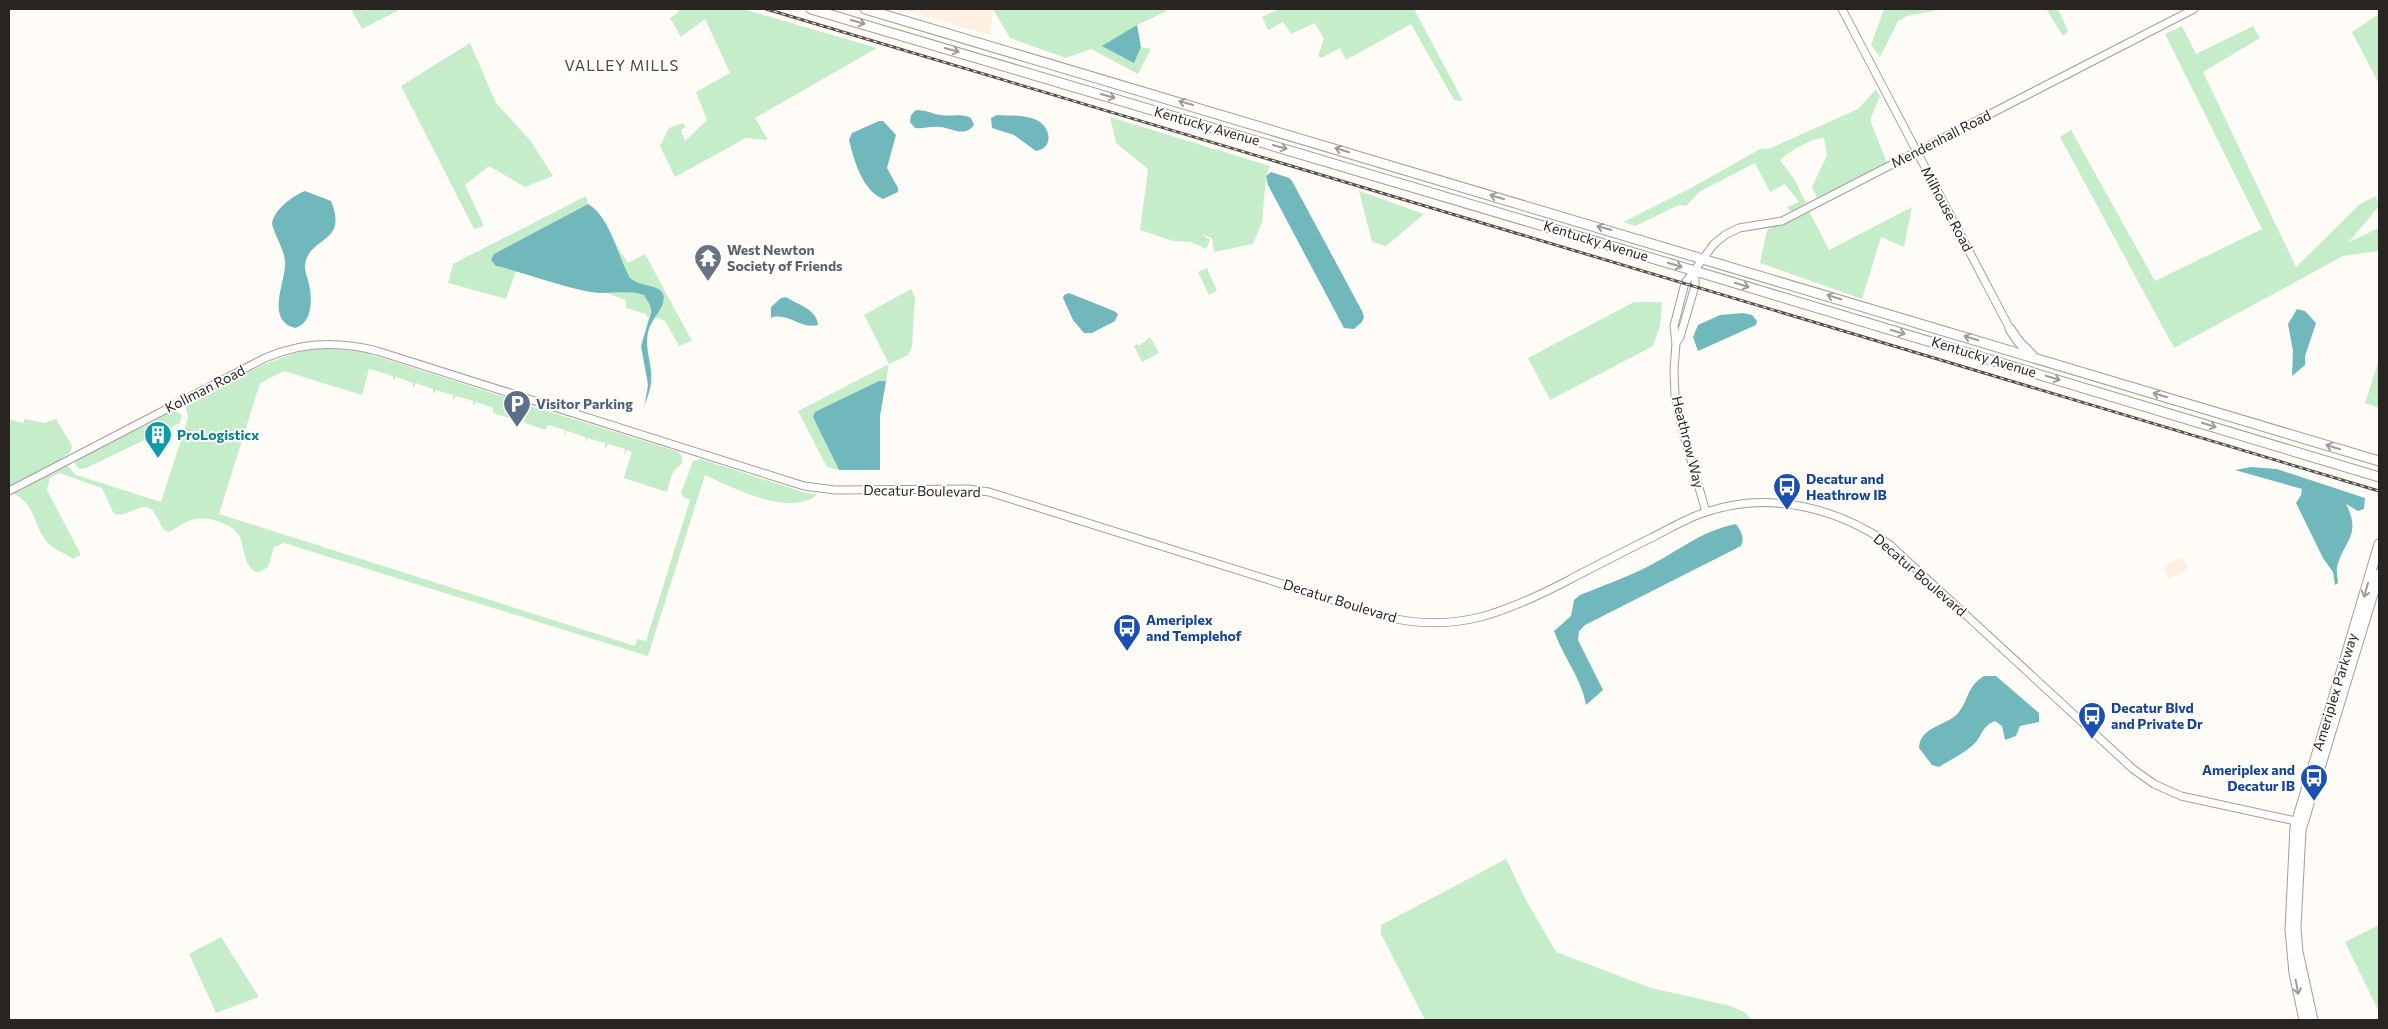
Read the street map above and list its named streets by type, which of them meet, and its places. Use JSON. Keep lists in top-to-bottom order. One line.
{"streets":{"main road":["Kentucky Avenue","Ameriplex Parkway"],"street":["Mendenhall Road","Milhouse Road","Kollman Road","Heathrow Way","Decatur Boulevard"]},"crossings":[["Kentucky Avenue","Mendenhall Road"],["Kentucky Avenue","Heathrow Way"],["Mendenhall Road","Milhouse Road"],["Mendenhall Road","Heathrow Way"],["Kollman Road","Decatur Boulevard"],["Heathrow Way","Decatur Boulevard"],["Decatur Boulevard","Ameriplex Parkway"]],"districts":["VALLEY MILLS"],"places":{"temple":["West Newton Society of Friends"],"parking":["Visitor Parking"],"building":["ProLogisticx"],"bus stop":["Decatur and Heathrow IB","Ameriplex and Templehof","Decatur Blvd and Private Dr","Ameriplex and Decatur IB"]}}
